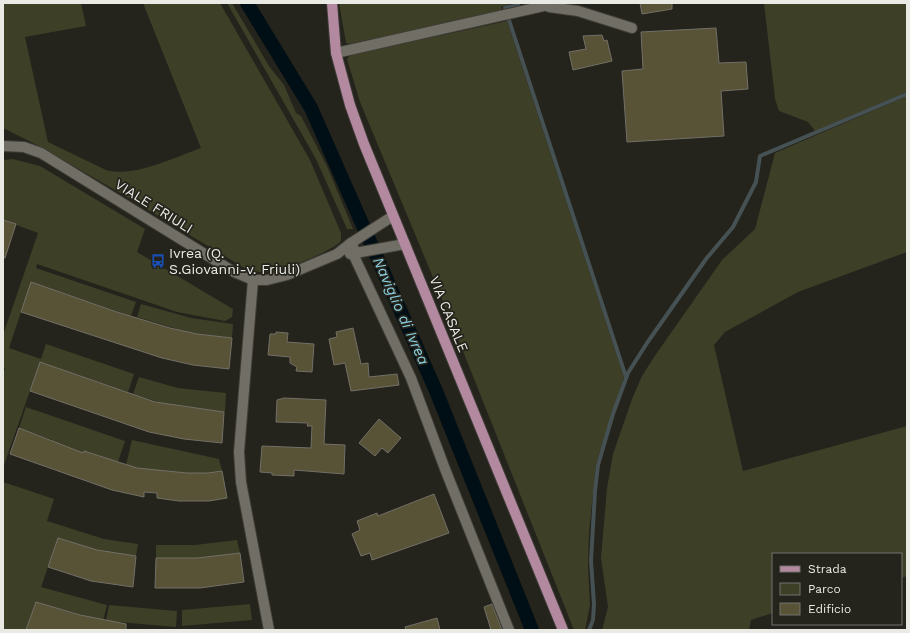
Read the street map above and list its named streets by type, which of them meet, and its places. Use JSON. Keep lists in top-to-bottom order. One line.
{"streets":{"main road":["VIA CASALE"],"street":["VIALE FRIULI"]},"crossings":[["VIALE FRIULI","VIA CASALE"]],"water":["Naviglio di Ivrea"],"places":{"bus stop":["Ivrea (Q. S.Giovanni-v. Friuli)"]},"legend":["Strada","Parco","Edificio"]}
